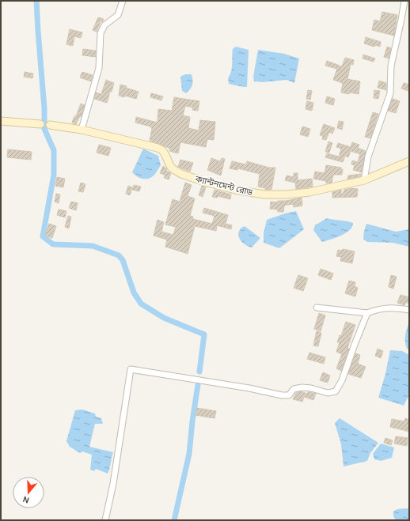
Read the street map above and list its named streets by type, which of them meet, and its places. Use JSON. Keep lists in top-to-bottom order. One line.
{"streets":{"main road":["ক্যান্টনমেন্ট রোড"]},"north":"bottom"}
